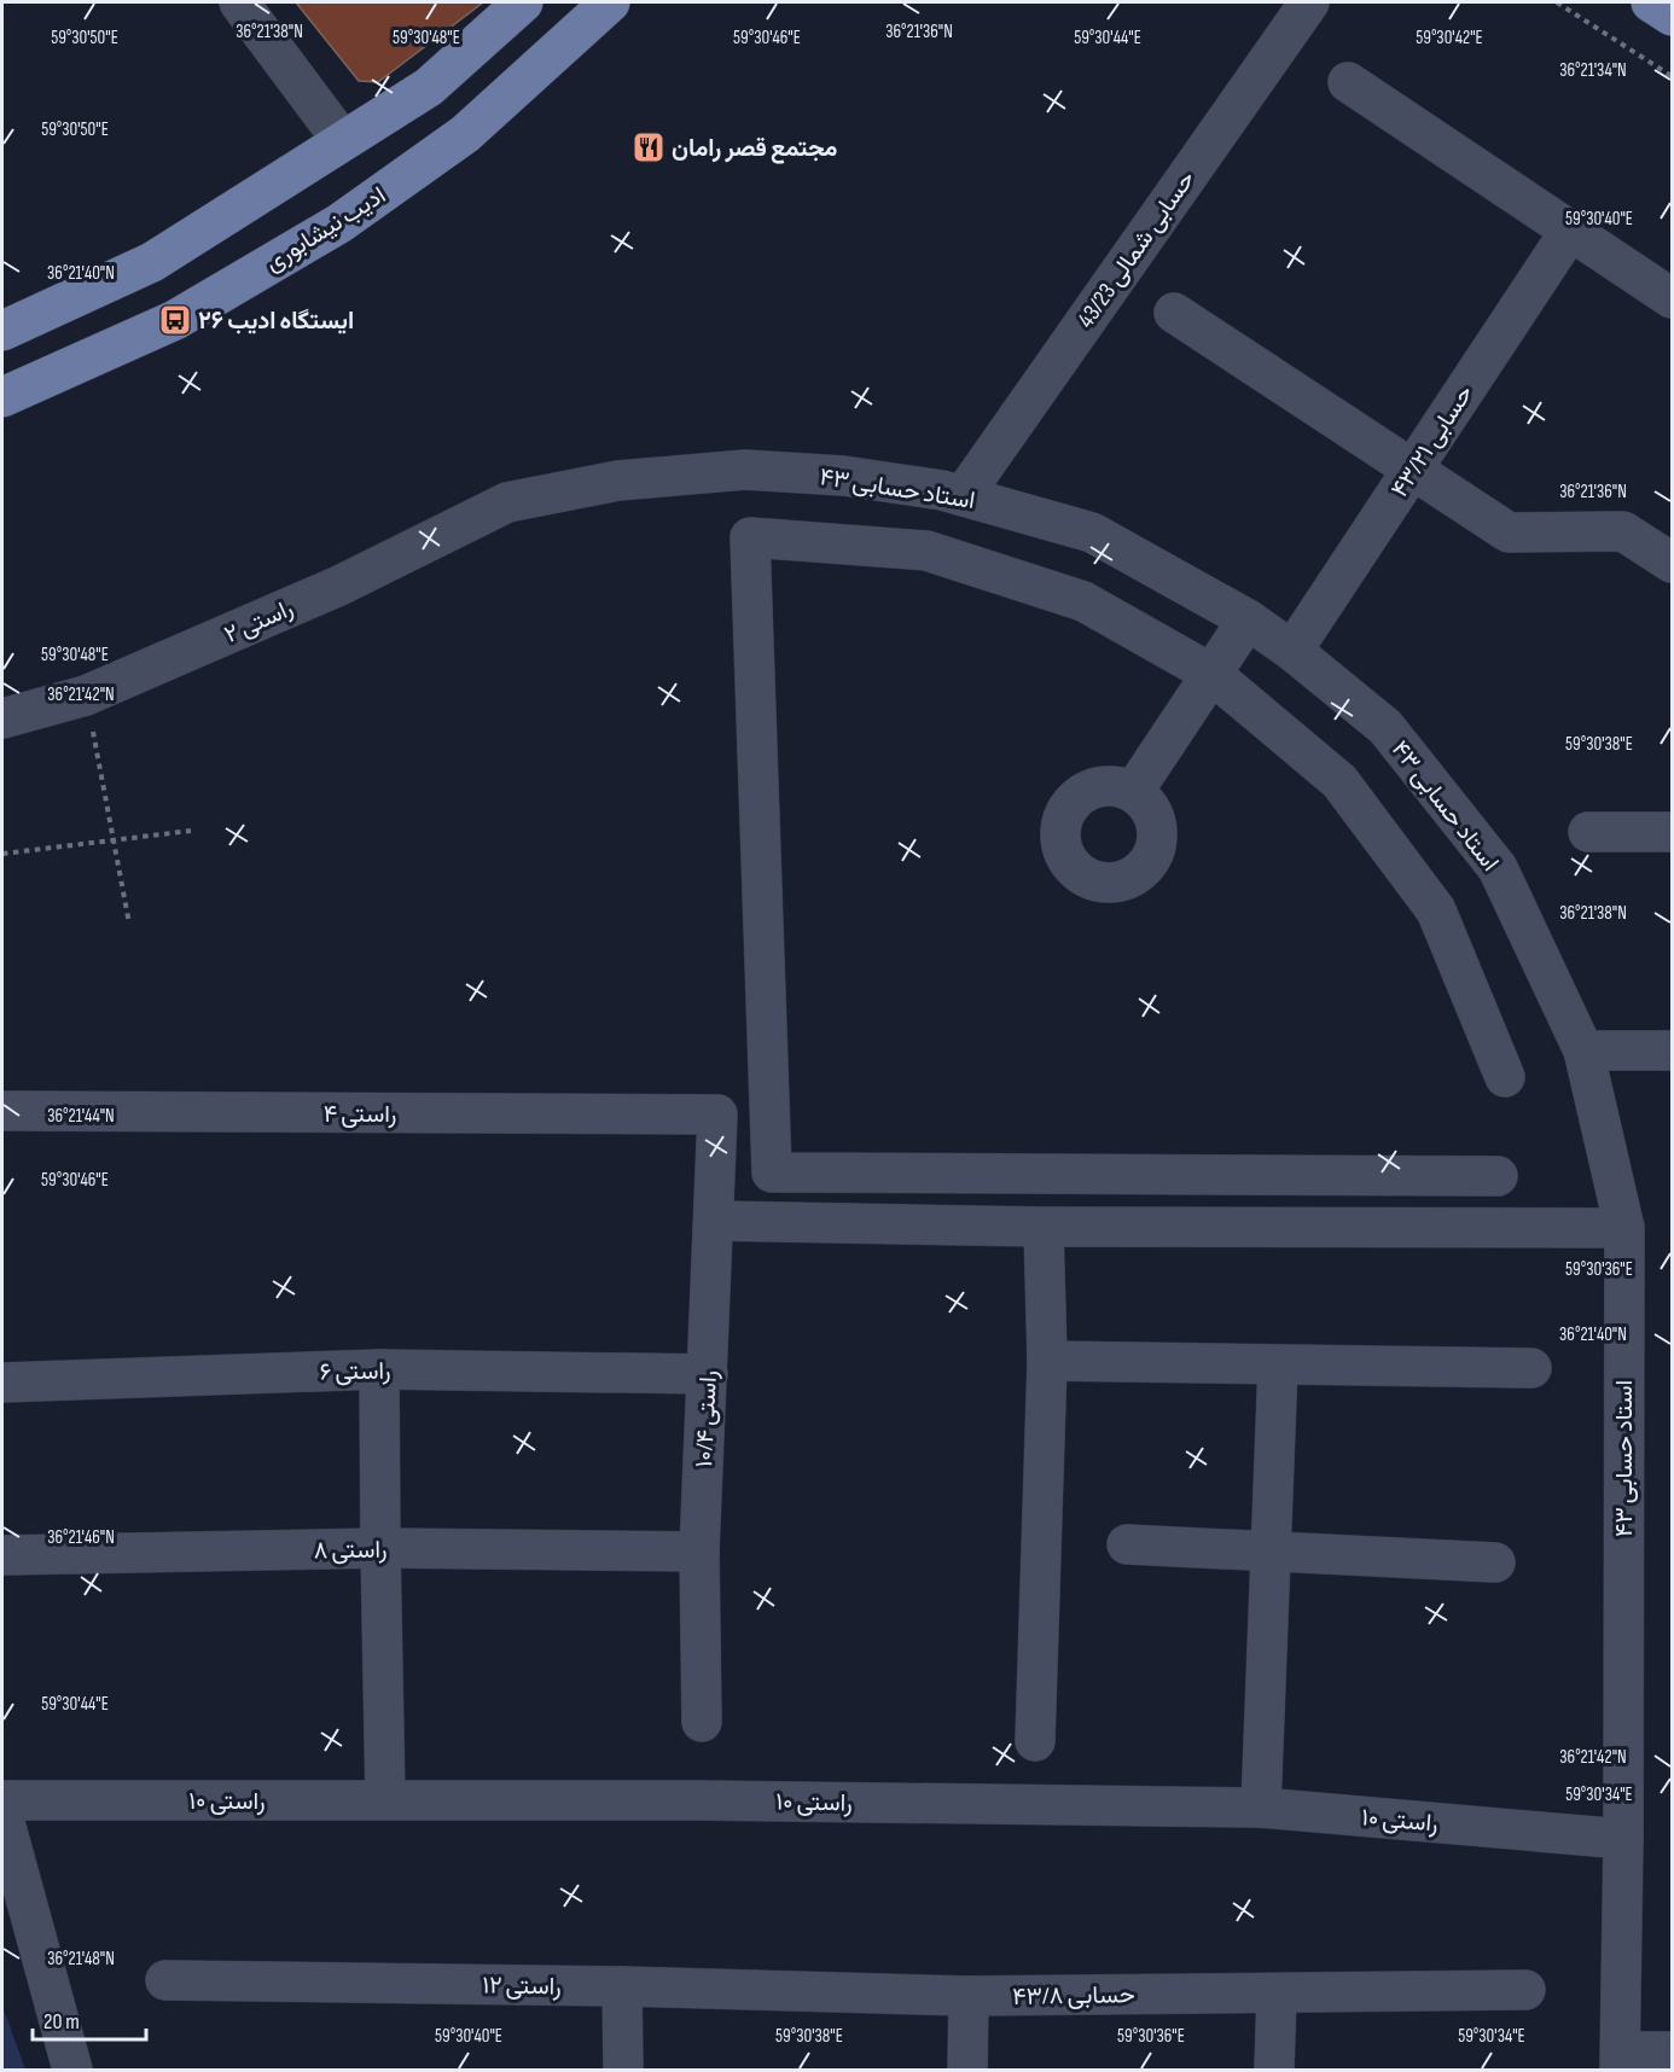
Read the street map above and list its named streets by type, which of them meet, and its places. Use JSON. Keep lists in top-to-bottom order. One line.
{"streets":{"main road":["ادیب نیشابوری"],"street":["حسابی شمالی 43/23","حسابی ۴۳/۲۱","استاد حسابی ۴۳","راستی ۲","راستی ۴","راستی ۶","راستی ۱۰/۴","راستی ۸","راستی ۱۰","راستی ۱۲","حسابی ۴۳/۸"]},"crossings":[["حسابی شمالی 43/23","استاد حسابی ۴۳"],["حسابی ۴۳/۲۱","استاد حسابی ۴۳"],["استاد حسابی ۴۳","راستی ۲"],["استاد حسابی ۴۳","راستی ۱۰"],["راستی ۴","راستی ۱۰/۴"],["راستی ۶","راستی ۱۰/۴"],["راستی ۱۰/۴","راستی ۸"],["راستی ۱۲","حسابی ۴۳/۸"]],"places":{"restaurant":["مجتمع قصر رامان"],"bus stop":["ایستگاه ادیب ۲۶"]},"scale_bar":"20 m","coordinates":["36°21'38\"N","36°21'36\"N","59°30'46\"E","59°30'50\"E","59°30'48\"E","59°30'44\"E","59°30'42\"E","36°21'34\"N","59°30'40\"E","36°21'40\"N","36°21'42\"N","59°30'38\"E","36°21'44\"N","59°30'36\"E","36°21'46\"N","59°30'34\"E","36°21'48\"N"]}
